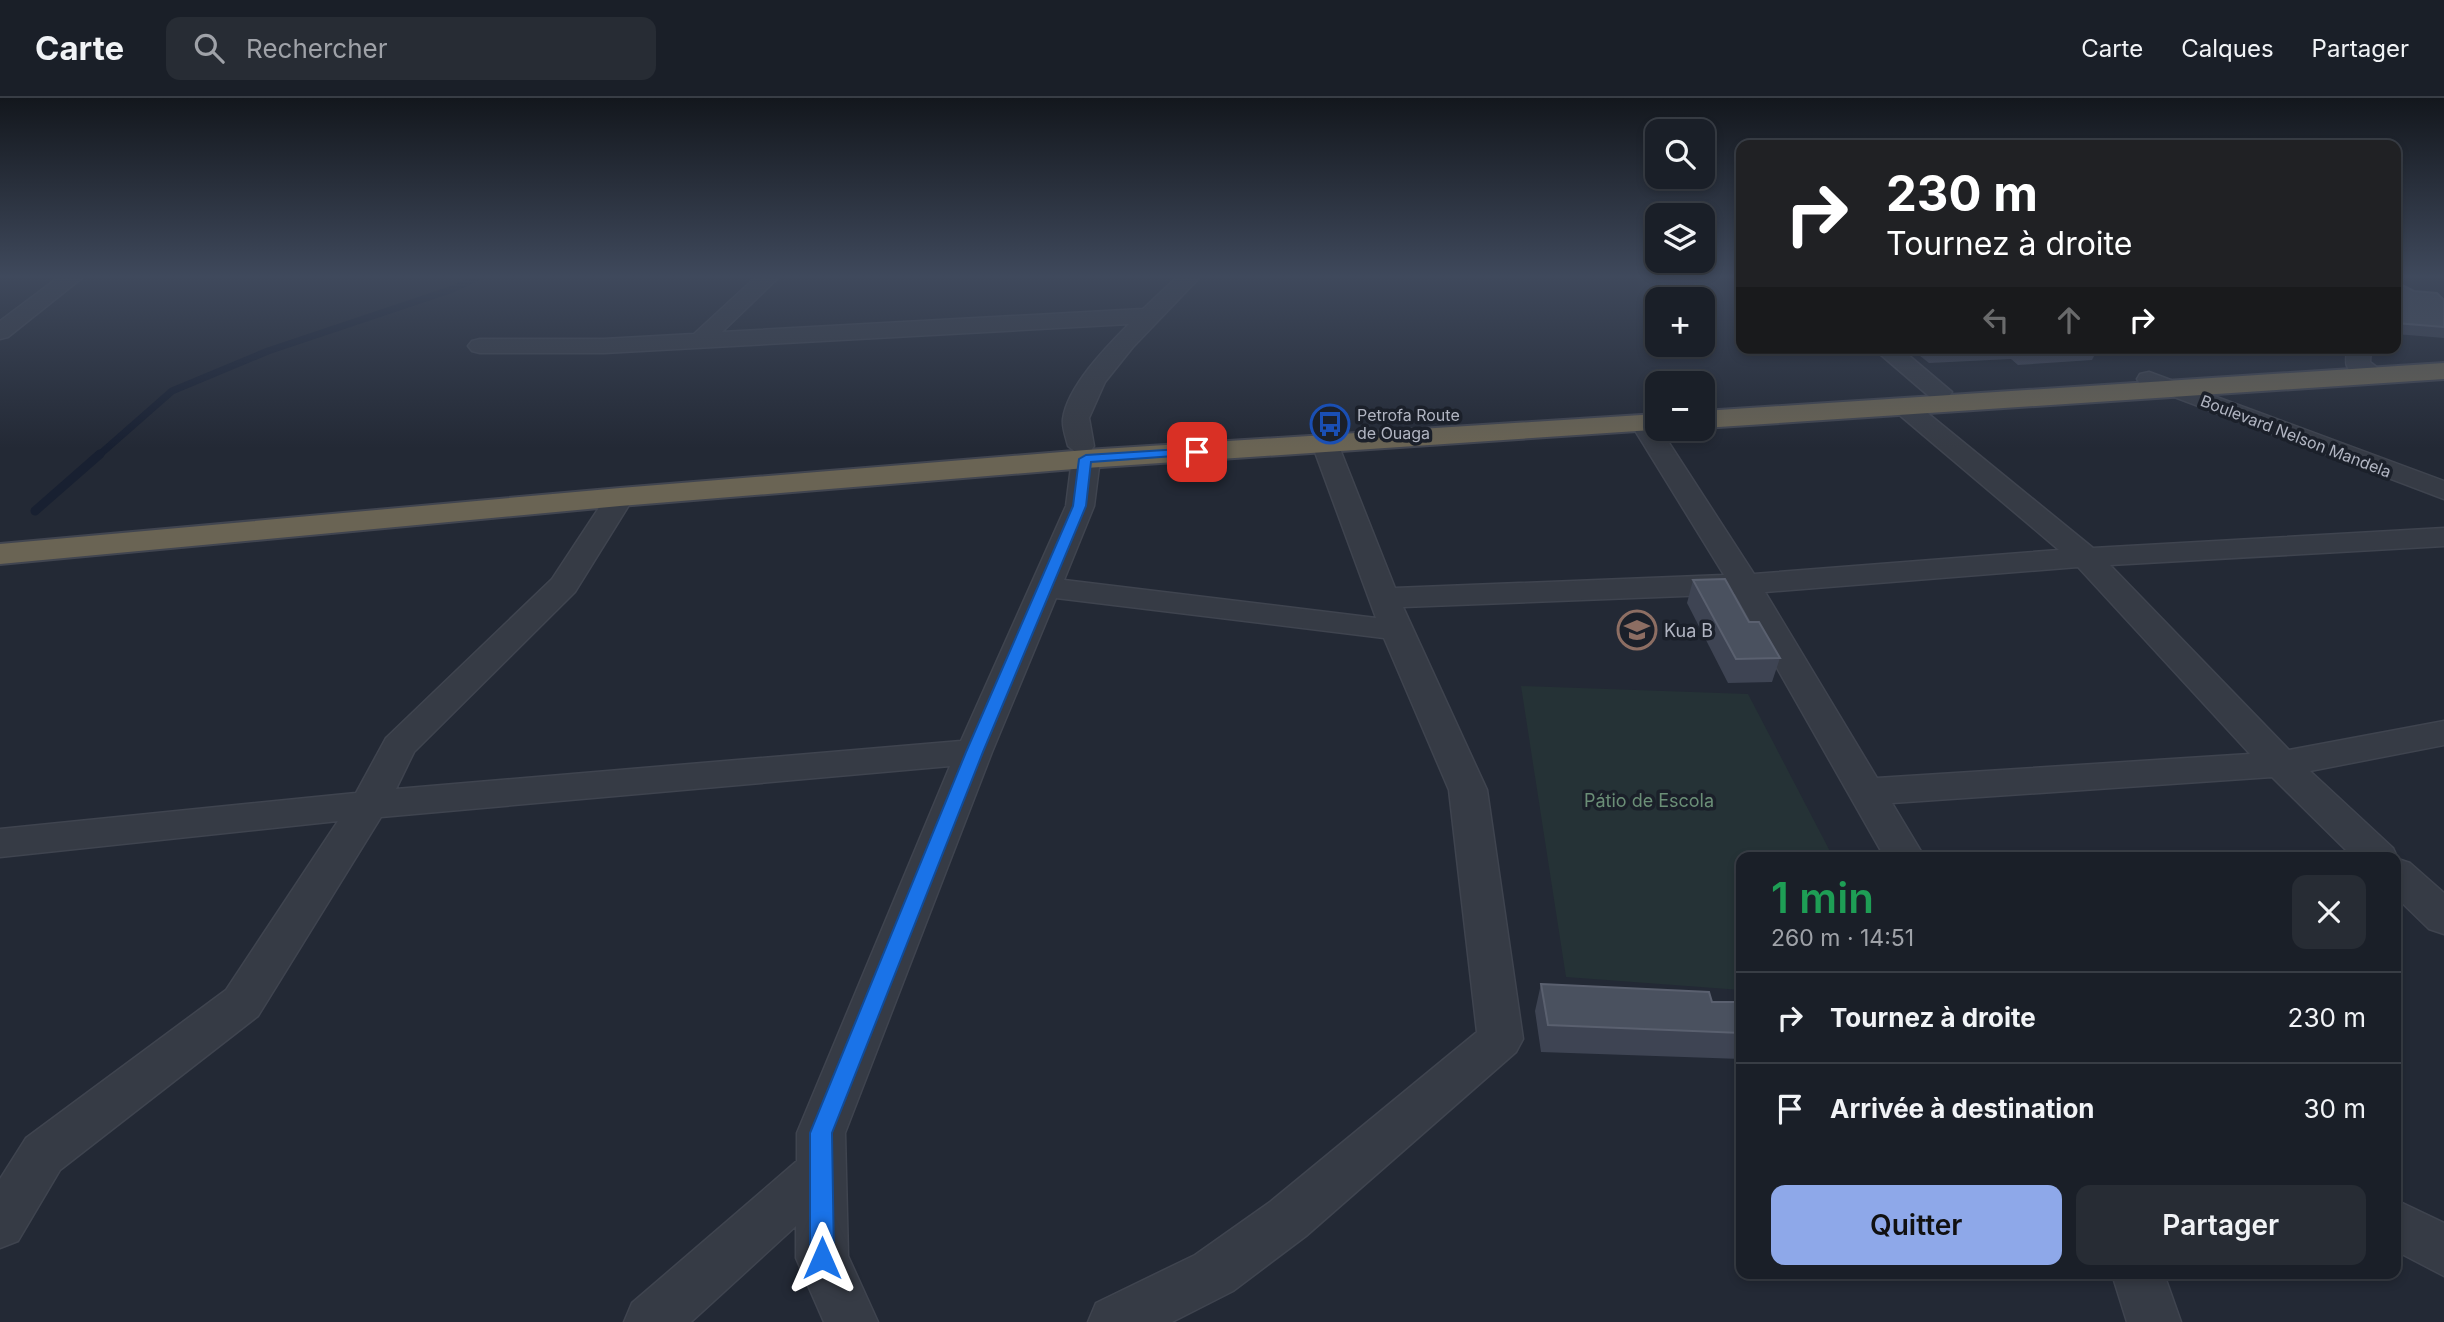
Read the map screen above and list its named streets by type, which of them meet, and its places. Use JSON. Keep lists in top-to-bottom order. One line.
{"streets":{"street":["Boulevard Nelson Mandela"]},"parks":["Pátio de Escola"],"places":{"bus stop":["Petrofa Route de Ouaga"],"school or university":["Kua B"]},"page":{"header":"Carte","search":"Rechercher","nav":["Carte","Calques","Partager"],"map_buttons":["+","−"],"turn":["230 m","Tournez à droite"],"heading":["1 min","260 m · 14:51"],"list":[{"name":"Tournez à droite","value":"230 m"},{"name":"Arrivée à destination","value":"30 m"}],"buttons":["Quitter","Partager"]}}
